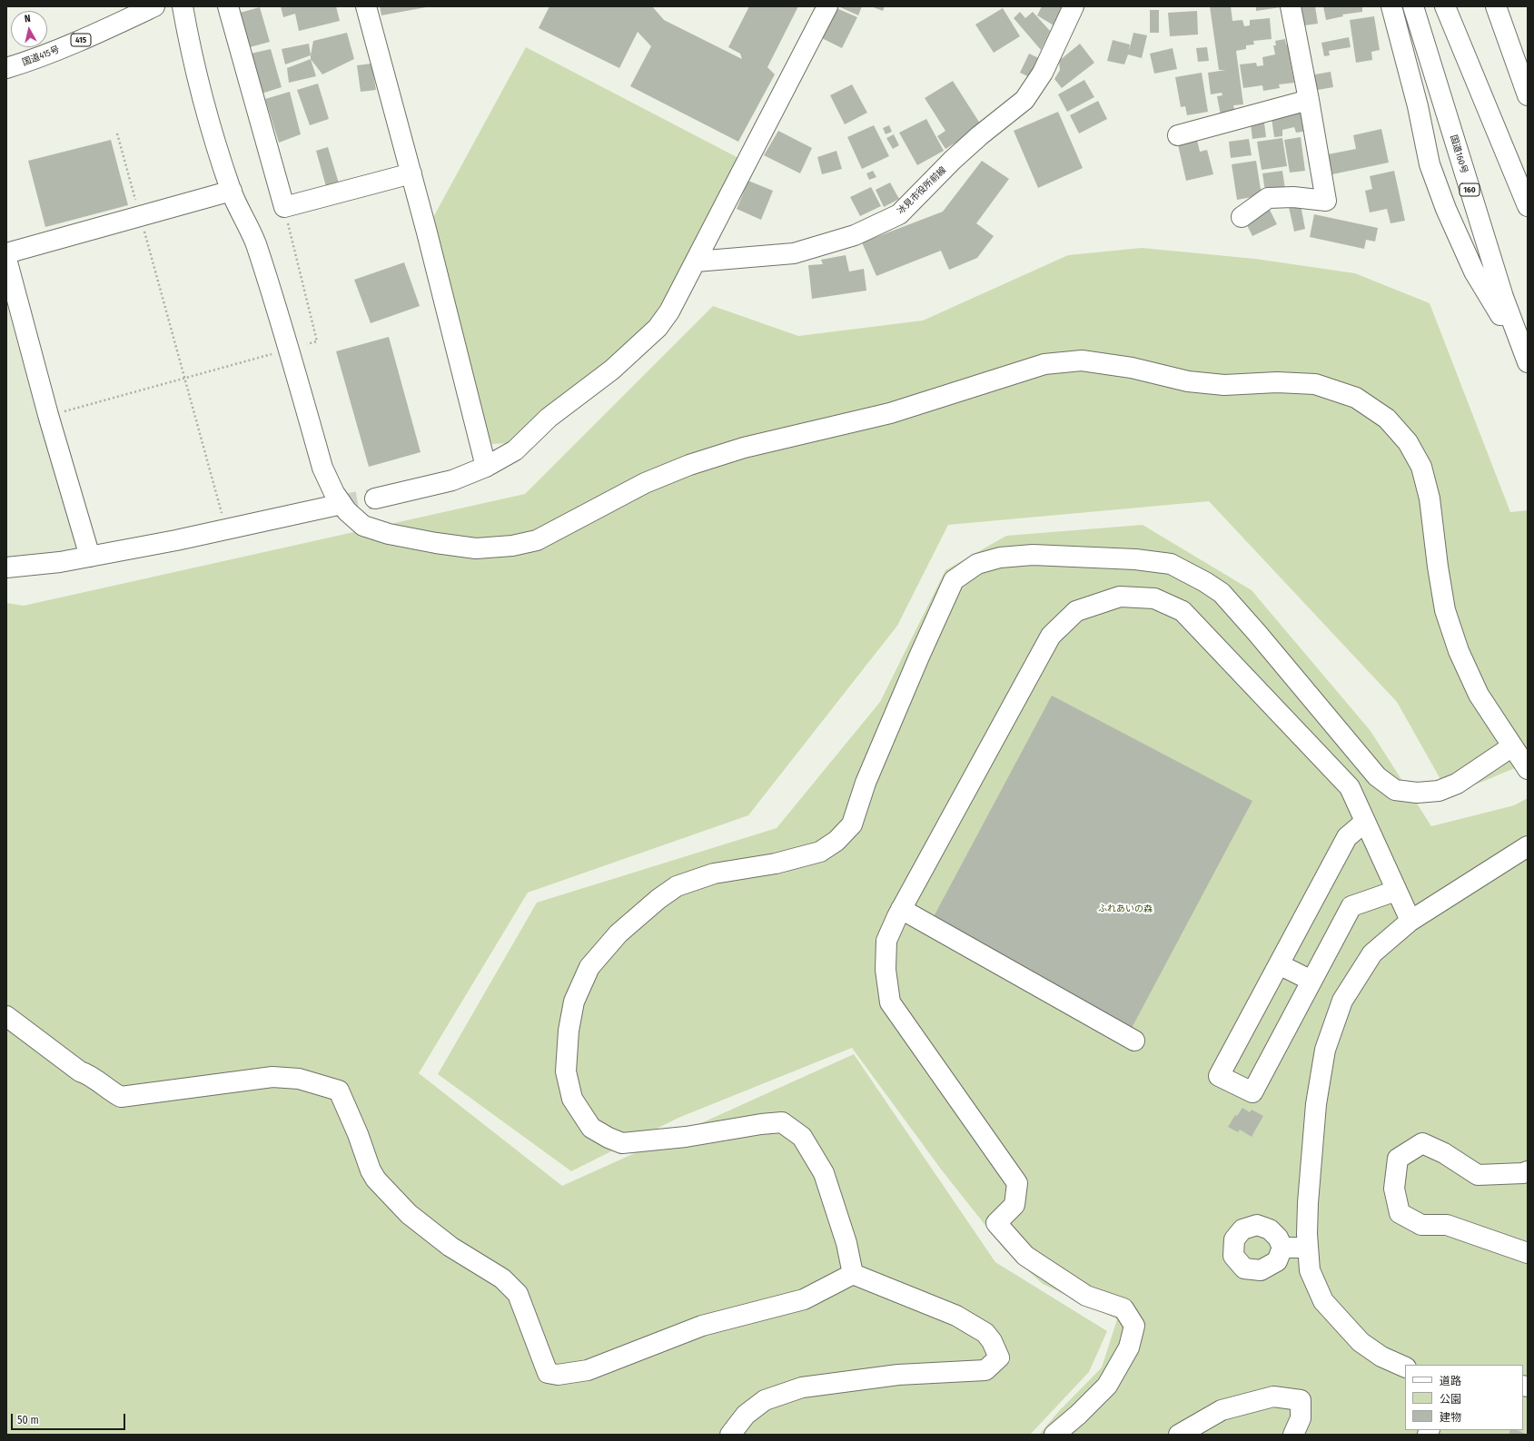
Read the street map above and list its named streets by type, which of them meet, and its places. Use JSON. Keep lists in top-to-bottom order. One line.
{"streets":{"main road":["415","国道415号","国道160号","160","冰見市役所前線"]},"parks":["ふれあいの森"],"legend":["道路","公園","建物"],"scale_bar":"50 m","north":"top"}
